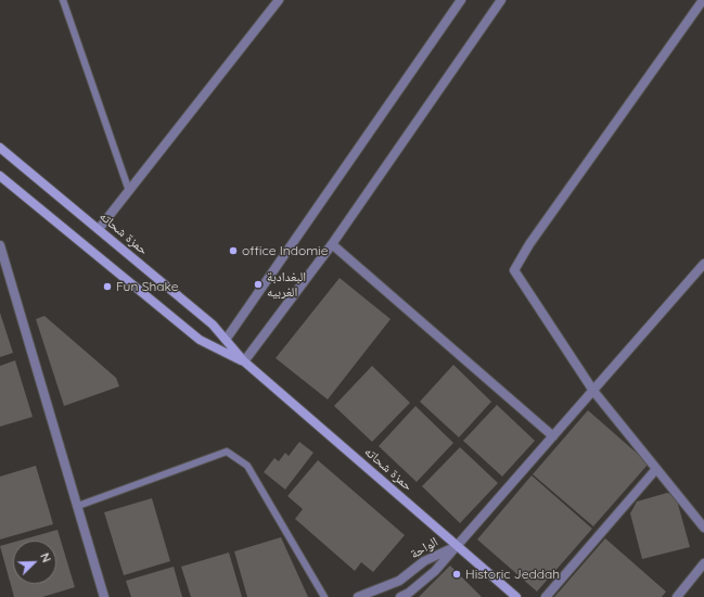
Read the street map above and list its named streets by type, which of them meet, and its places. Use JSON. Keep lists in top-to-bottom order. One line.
{"streets":{"main road":["حمزة شحاته"],"street":["الواحة"]},"crossings":[["حمزة شحاته","الواحة"]],"places":["office Indomie","البغدادبة الغربيه","Fun Shake","Historic Jeddah"],"north":"top right"}
